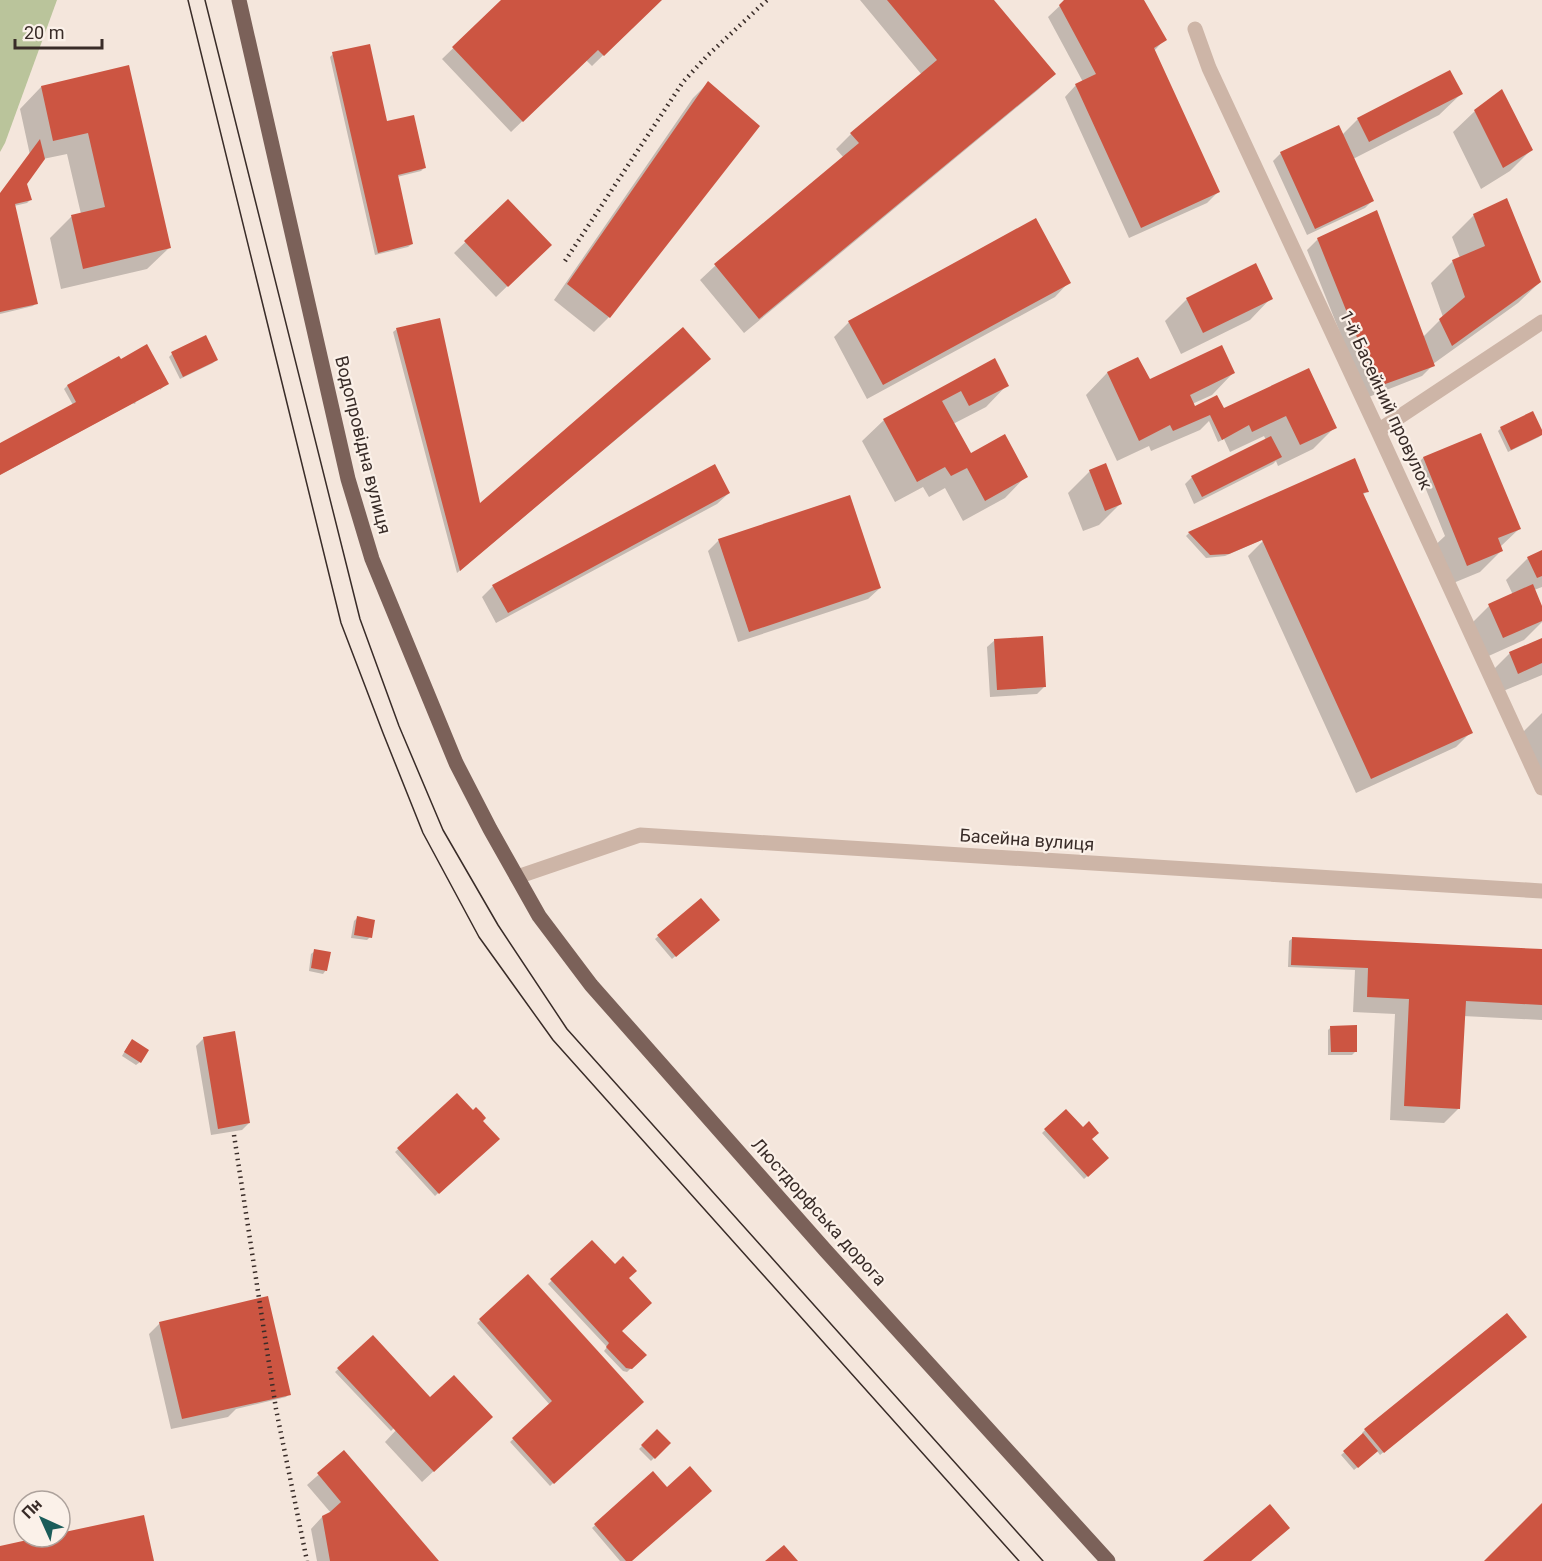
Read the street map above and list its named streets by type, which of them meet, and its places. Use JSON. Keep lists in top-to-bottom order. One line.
{"streets":{"main road":["Водопровідна вулиця","Люстдорфська дорога"],"street":["1-й Басейний провулок","Басейна вулиця"]},"crossings":[["Водопровідна вулиця","Басейна вулиця"],["Водопровідна вулиця","Люстдорфська дорога"],["Басейна вулиця","Люстдорфська дорога"]],"scale_bar":"20 m","north":"top left"}
